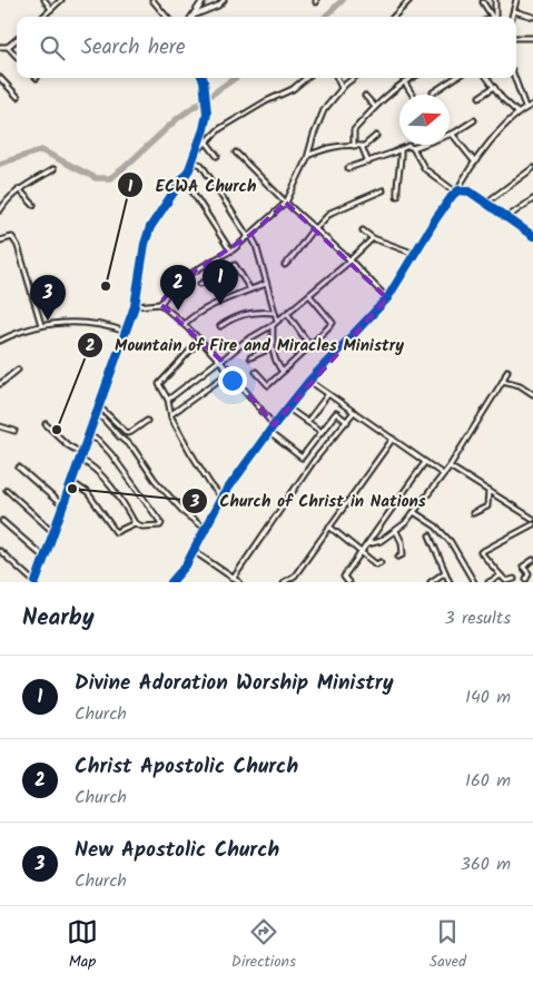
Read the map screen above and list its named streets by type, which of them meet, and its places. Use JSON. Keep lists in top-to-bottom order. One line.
{"places":["ECWA Church","Mountain of Fire and Miracles Ministry","Church of Christ in Nations"],"north":"right","page":{"search":"Search here","pins":["1","2","3"],"heading":["Nearby","3 results"],"list":[{"mark":"1","name":"Divine Adoration Worship Ministry","note":"Church","value":"140 m"},{"mark":"2","name":"Christ Apostolic Church","note":"Church","value":"160 m"},{"mark":"3","name":"New Apostolic Church","note":"Church","value":"360 m"}],"nav":["Map","Directions","Saved"]}}
